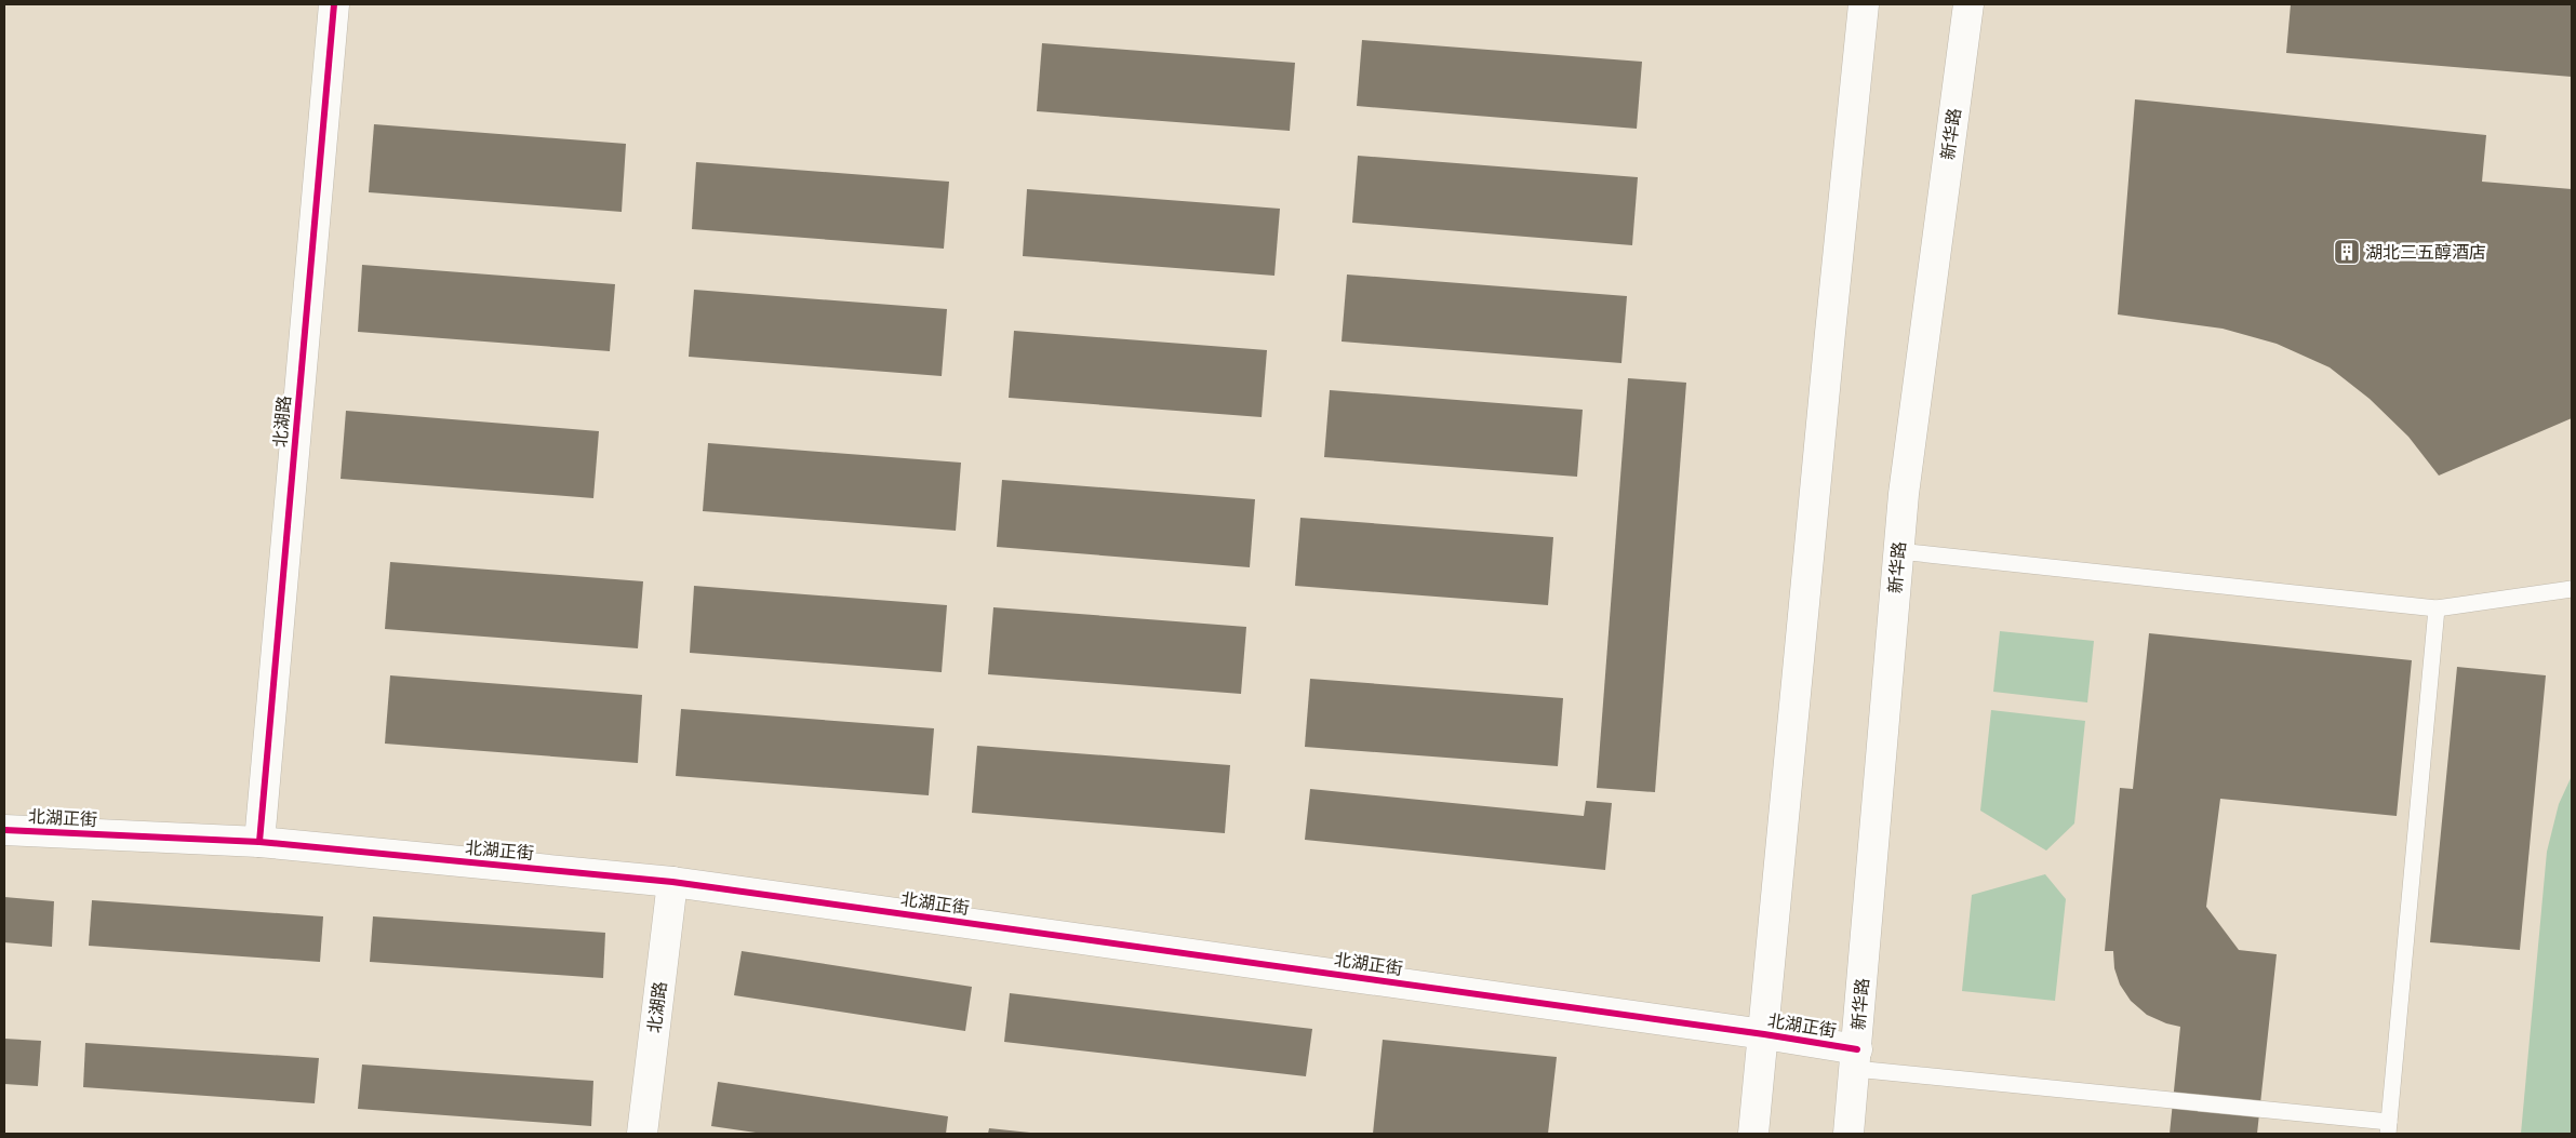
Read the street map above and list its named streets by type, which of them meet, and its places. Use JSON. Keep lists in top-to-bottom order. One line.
{"streets":{"street":["新华路","北湖路","北湖正街"]},"crossings":[["新华路","北湖正街"],["北湖路","北湖正街"]],"places":{"building":["湖北三五醇酒店"]}}
